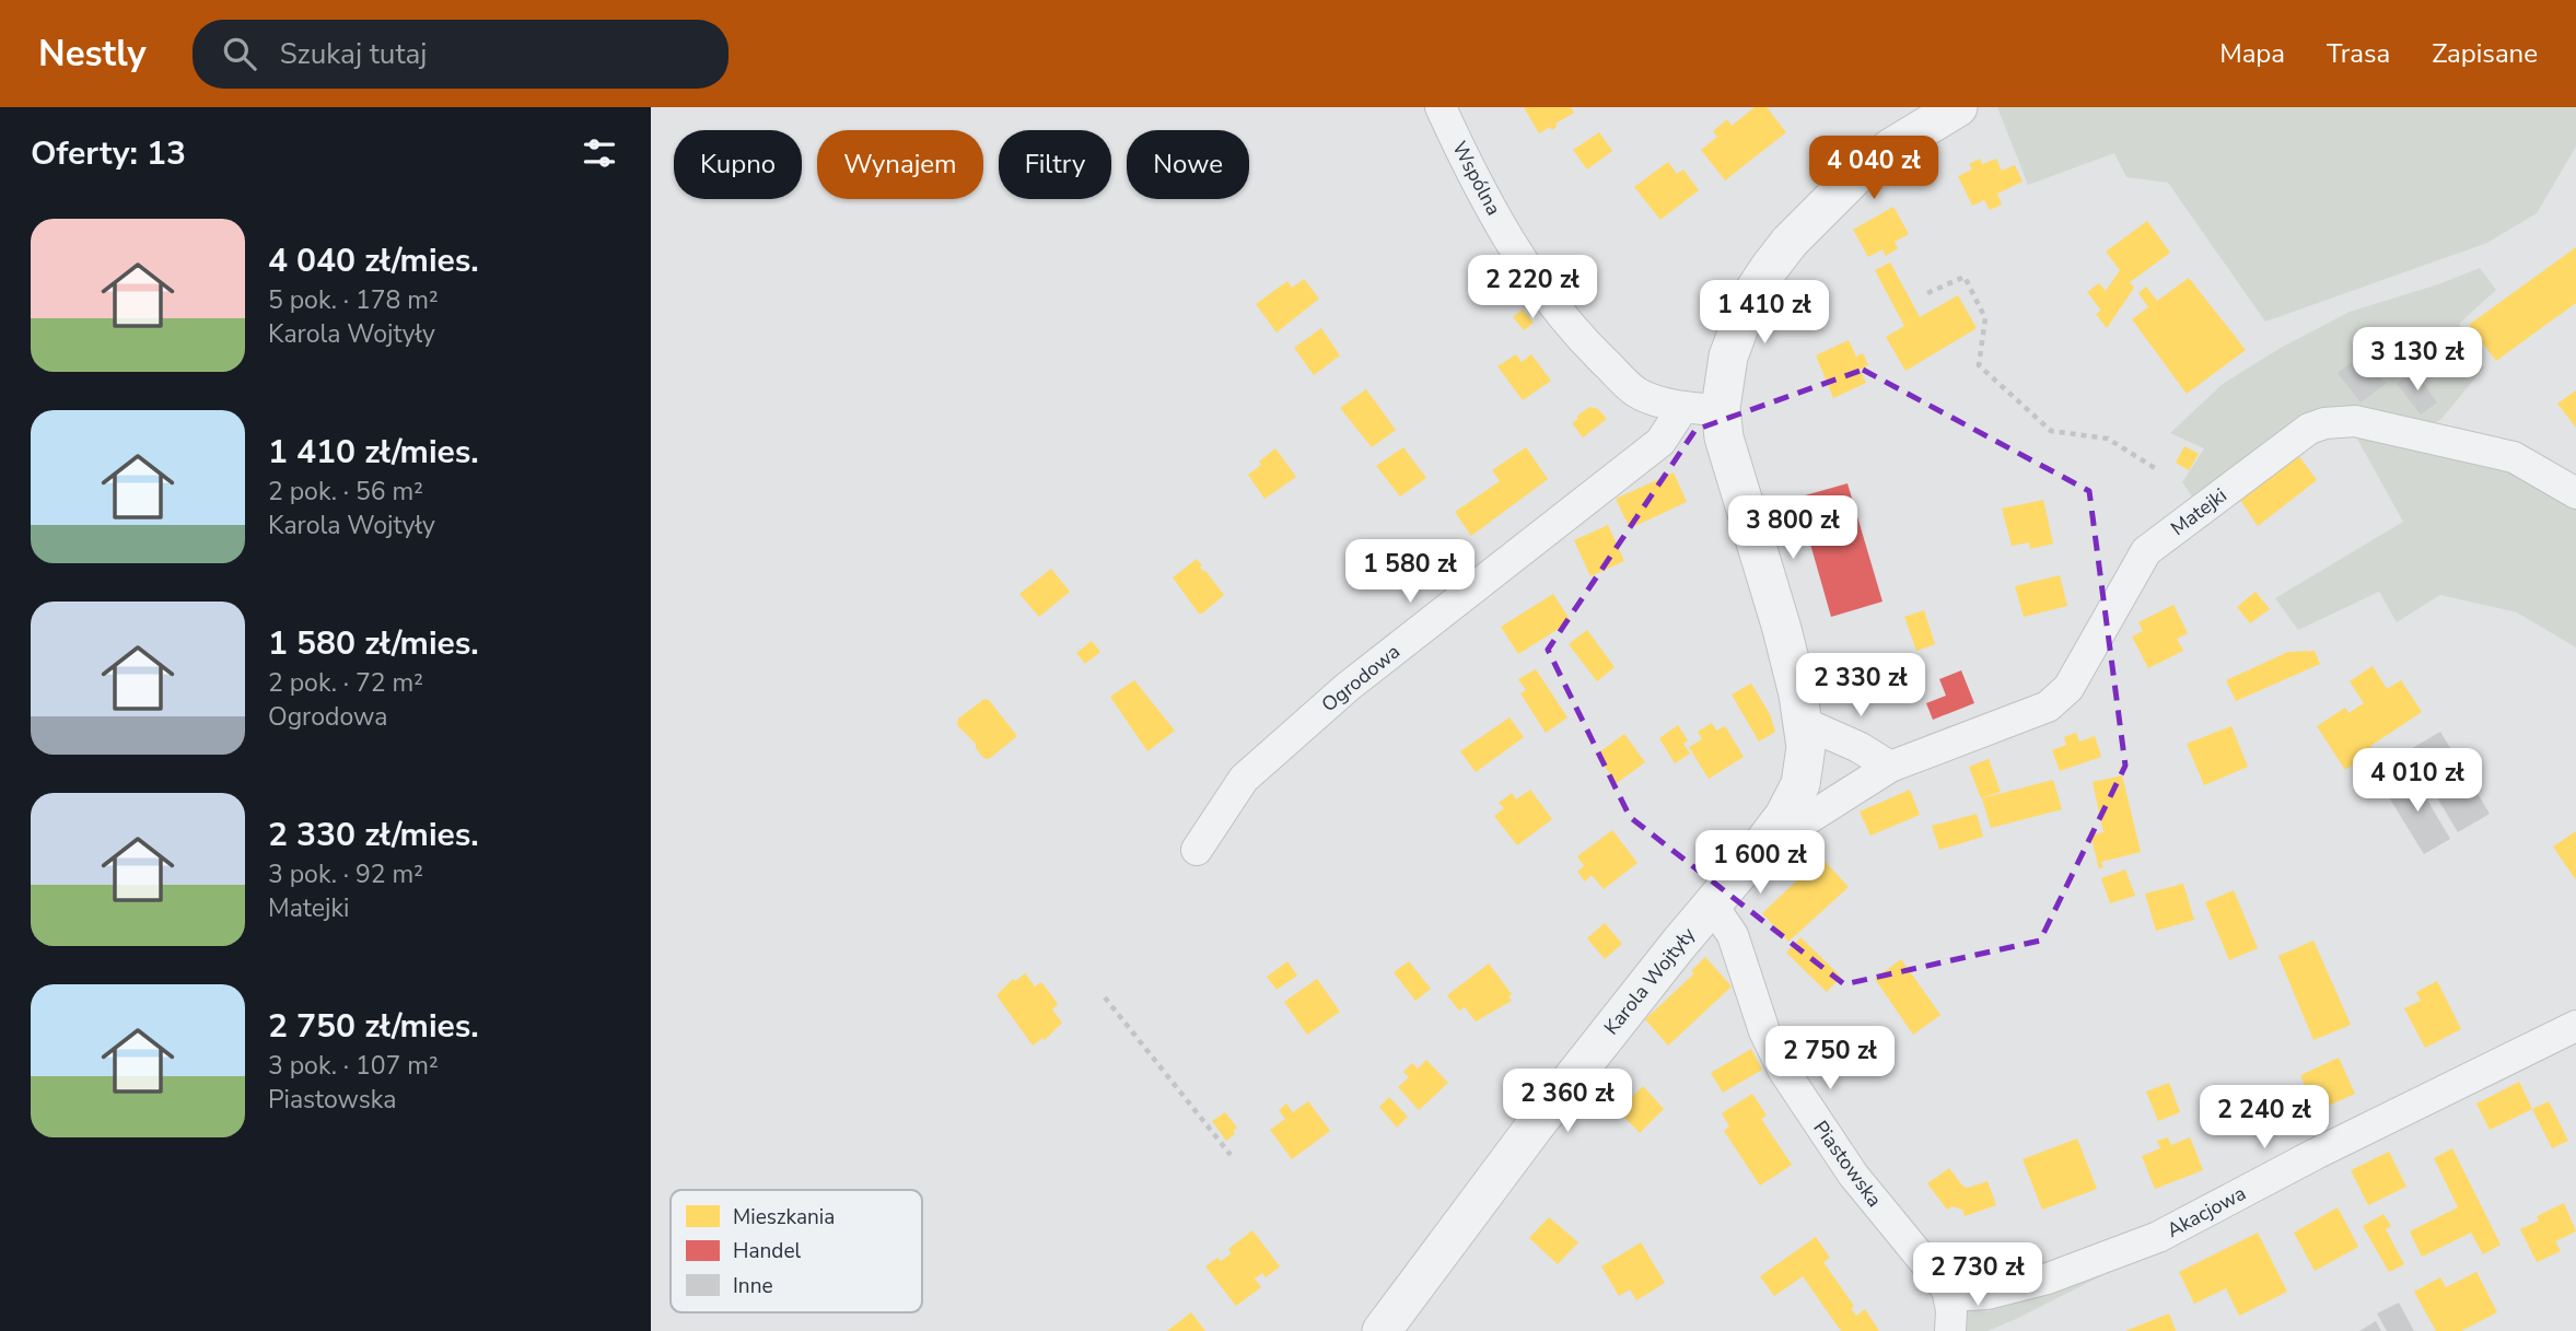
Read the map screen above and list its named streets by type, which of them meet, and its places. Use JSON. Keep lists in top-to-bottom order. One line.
{"streets":{"street":["Wspólna","Matejki","Ogrodowa","Karola Wojtyły","Piastowska","Akacjowa"]},"crossings":[["Wspólna","Ogrodowa"],["Wspólna","Karola Wojtyły"],["Matejki","Karola Wojtyły"],["Ogrodowa","Karola Wojtyły"],["Karola Wojtyły","Piastowska"],["Piastowska","Akacjowa"]],"legend":["Mieszkania","Handel","Inne"],"page":{"header":"Nestly","search":"Szukaj tutaj","nav":["Mapa","Trasa","Zapisane"],"heading":"Oferty: 13","chip":["Kupno","Wynajem","Filtry","Nowe"],"price":["4 040 zł","2 220 zł","1 410 zł","3 130 zł","3 800 zł","1 580 zł","2 330 zł","4 010 zł","1 600 zł","2 750 zł","2 360 zł","2 240 zł","2 730 zł"],"list":[{"name":"4 040 zł/mies.","note":"5 pok. · 178 m² · Karola Wojtyły"},{"name":"1 410 zł/mies.","note":"2 pok. · 56 m² · Karola Wojtyły"},{"name":"1 580 zł/mies.","note":"2 pok. · 72 m² · Ogrodowa"},{"name":"2 330 zł/mies.","note":"3 pok. · 92 m² · Matejki"},{"name":"2 750 zł/mies.","note":"3 pok. · 107 m² · Piastowska"}]}}
